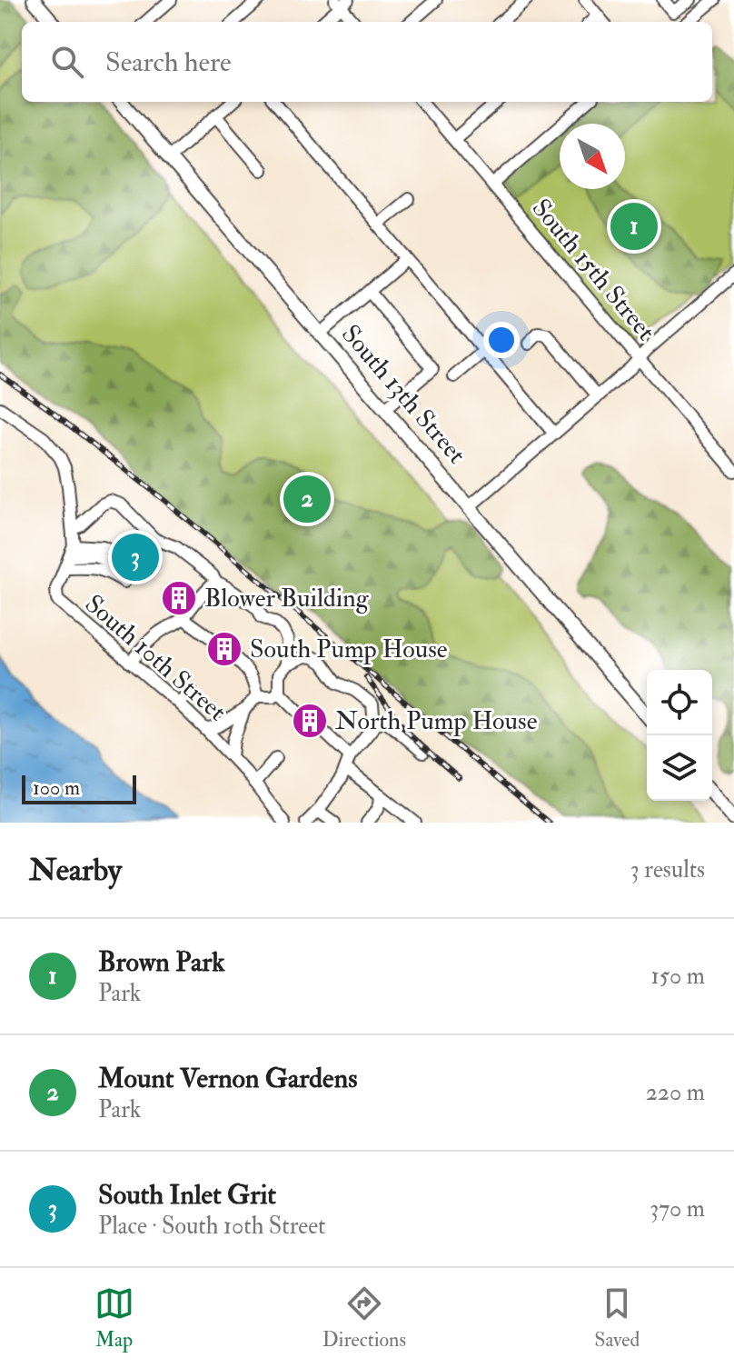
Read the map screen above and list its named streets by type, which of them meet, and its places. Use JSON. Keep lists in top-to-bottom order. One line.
{"streets":{"main road":["South 13th Street"],"street":["South 15th Street","South 10th Street"]},"places":{"building":["Blower Building","South Pump House","North Pump House"]},"scale_bar":"100 m","north":"bottom right","page":{"search":"Search here","pins":["1","2","3"],"scale":"100 m","heading":["Nearby","3 results"],"list":[{"mark":"1","name":"Brown Park","note":"Park","value":"150 m"},{"mark":"2","name":"Mount Vernon Gardens","note":"Park","value":"220 m"},{"mark":"3","name":"South Inlet Grit","note":"Place · South 10th Street","value":"370 m"}],"nav":["Map","Directions","Saved"]}}
